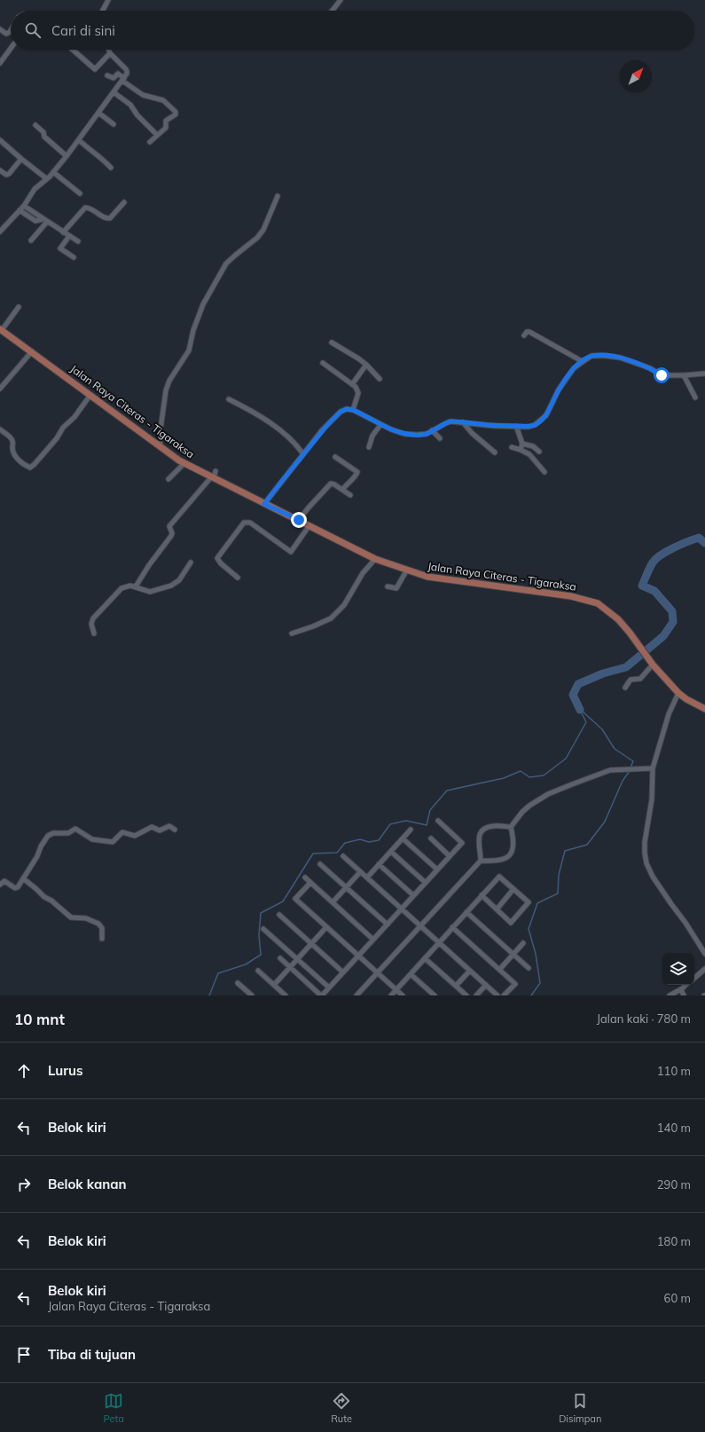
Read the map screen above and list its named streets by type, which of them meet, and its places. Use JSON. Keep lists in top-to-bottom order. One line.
{"streets":{"main road":["Jalan Raya Citeras - Tigaraksa"]},"north":"top right","page":{"search":"Cari di sini","heading":["10 mnt","Jalan kaki · 780 m"],"list":[["Lurus","110 m"],["Belok kiri","140 m"],["Belok kanan","290 m"],["Belok kiri","180 m"],["Belok kiri","Jalan Raya Citeras - Tigaraksa","60 m"],"Tiba di tujuan"],"nav":["Peta","Rute","Disimpan"]}}
